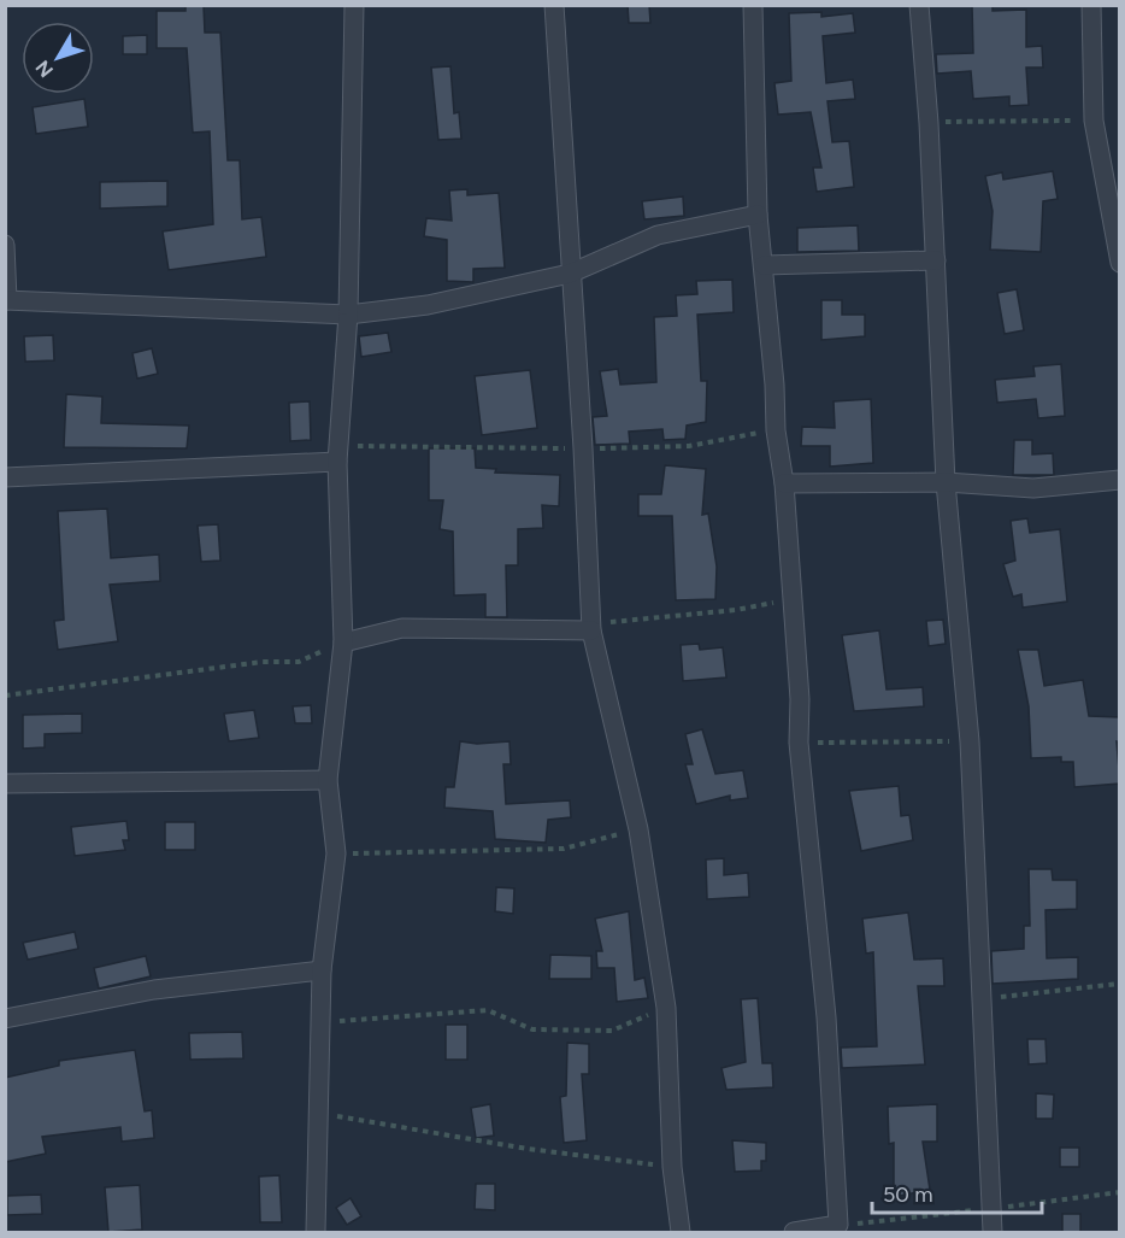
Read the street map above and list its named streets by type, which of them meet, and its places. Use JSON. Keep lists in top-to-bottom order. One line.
{"scale_bar":"50 m","north":"bottom left"}
